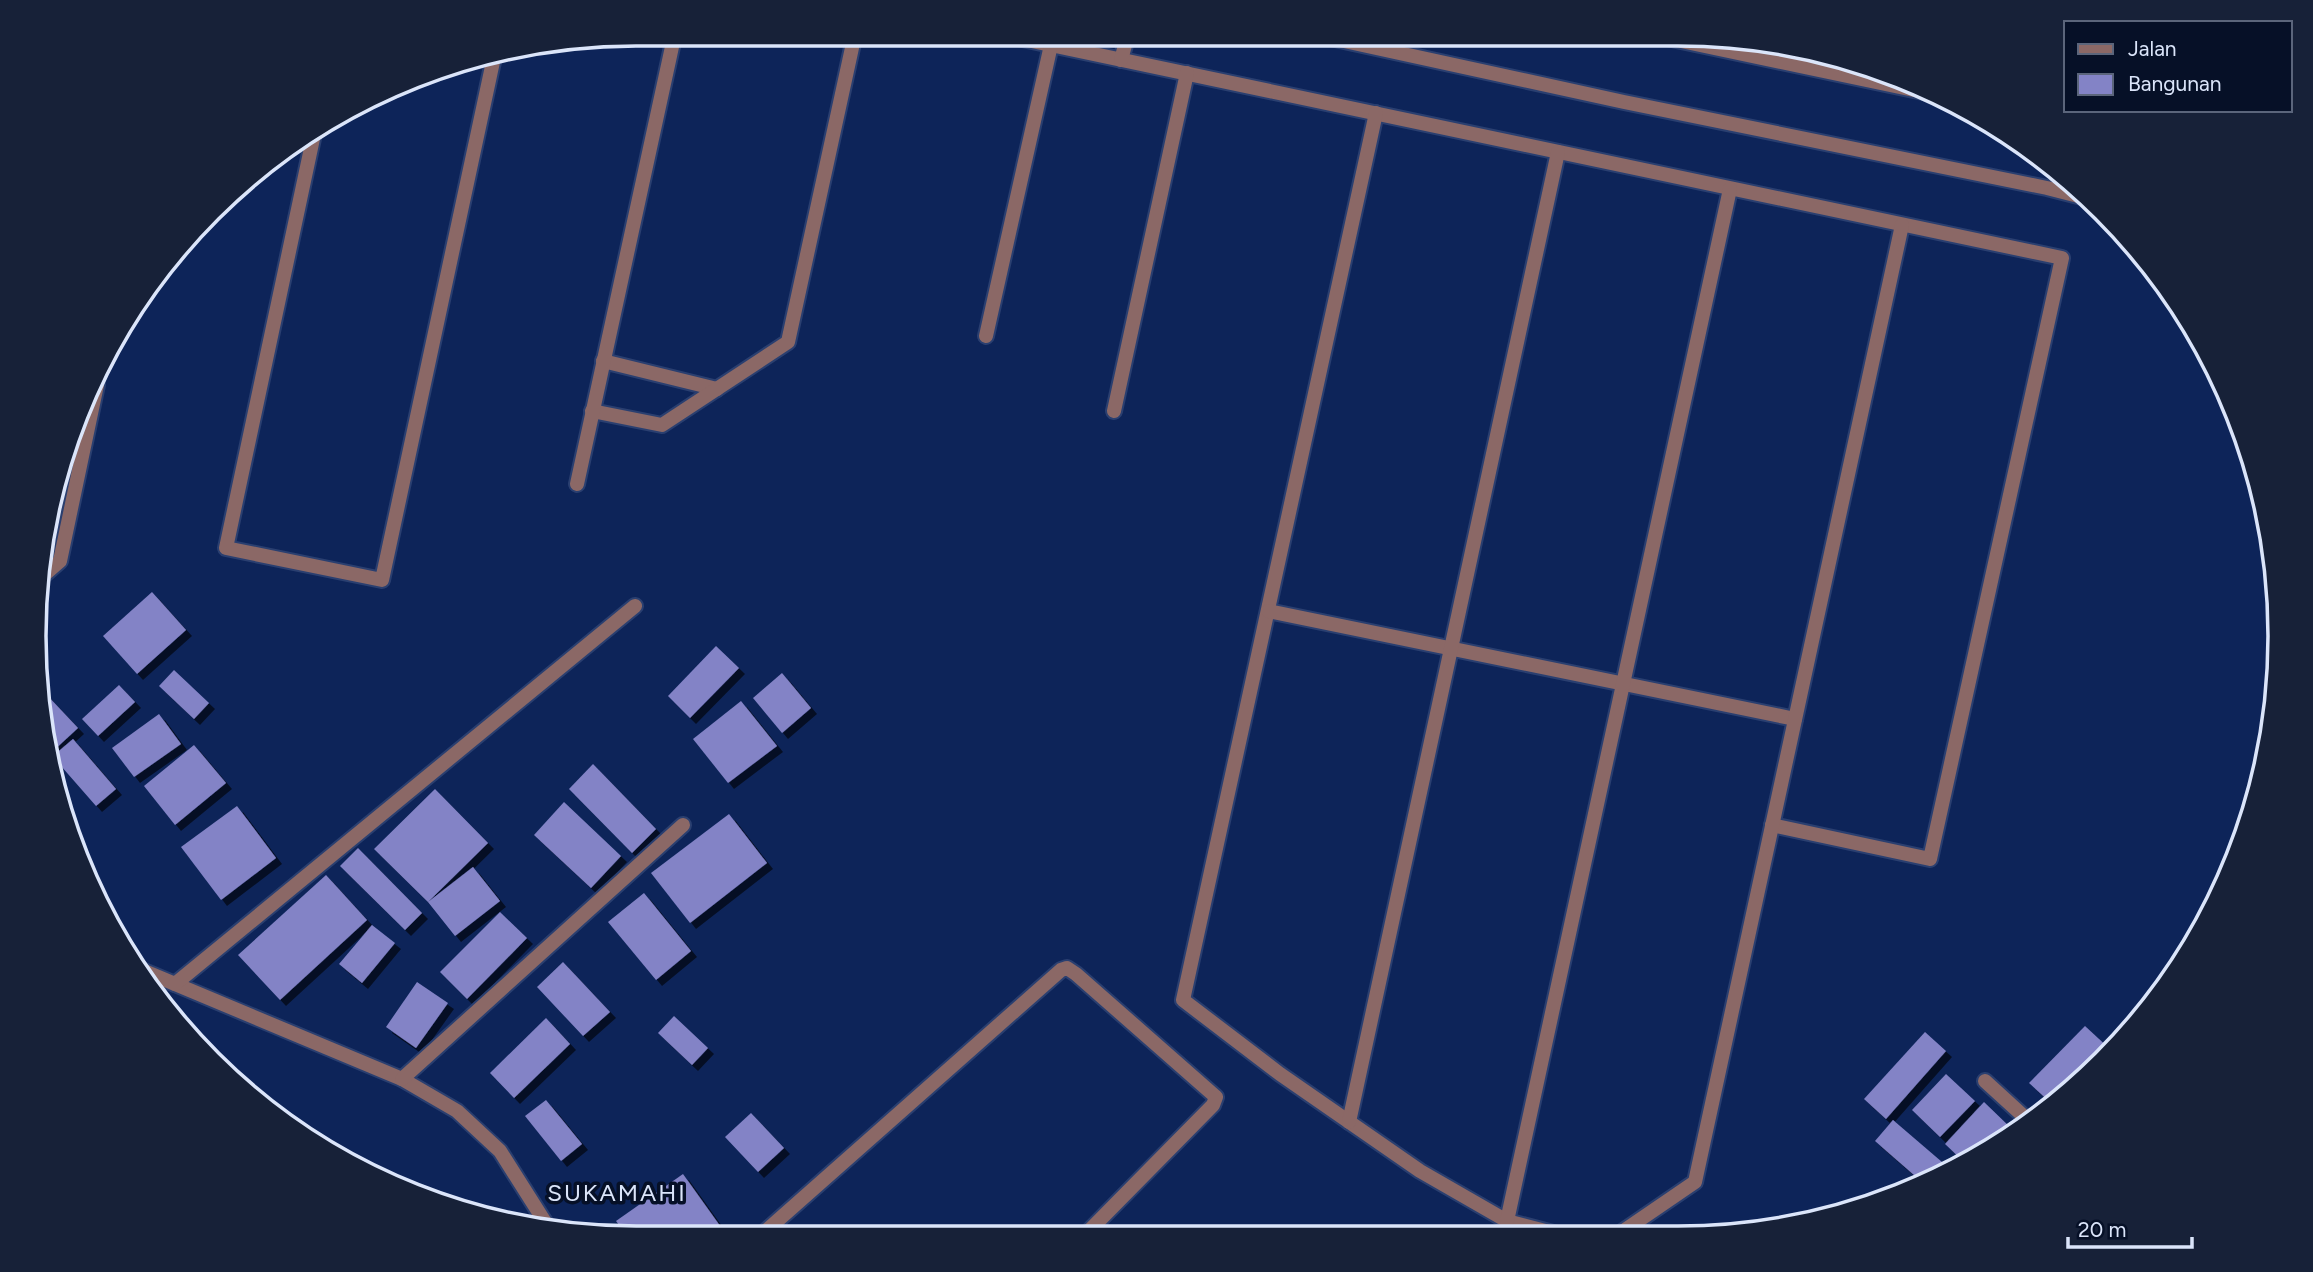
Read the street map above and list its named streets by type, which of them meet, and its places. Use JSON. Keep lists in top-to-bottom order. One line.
{"districts":["SUKAMAHI"],"legend":["Jalan","Bangunan"],"scale_bar":"20 m"}
